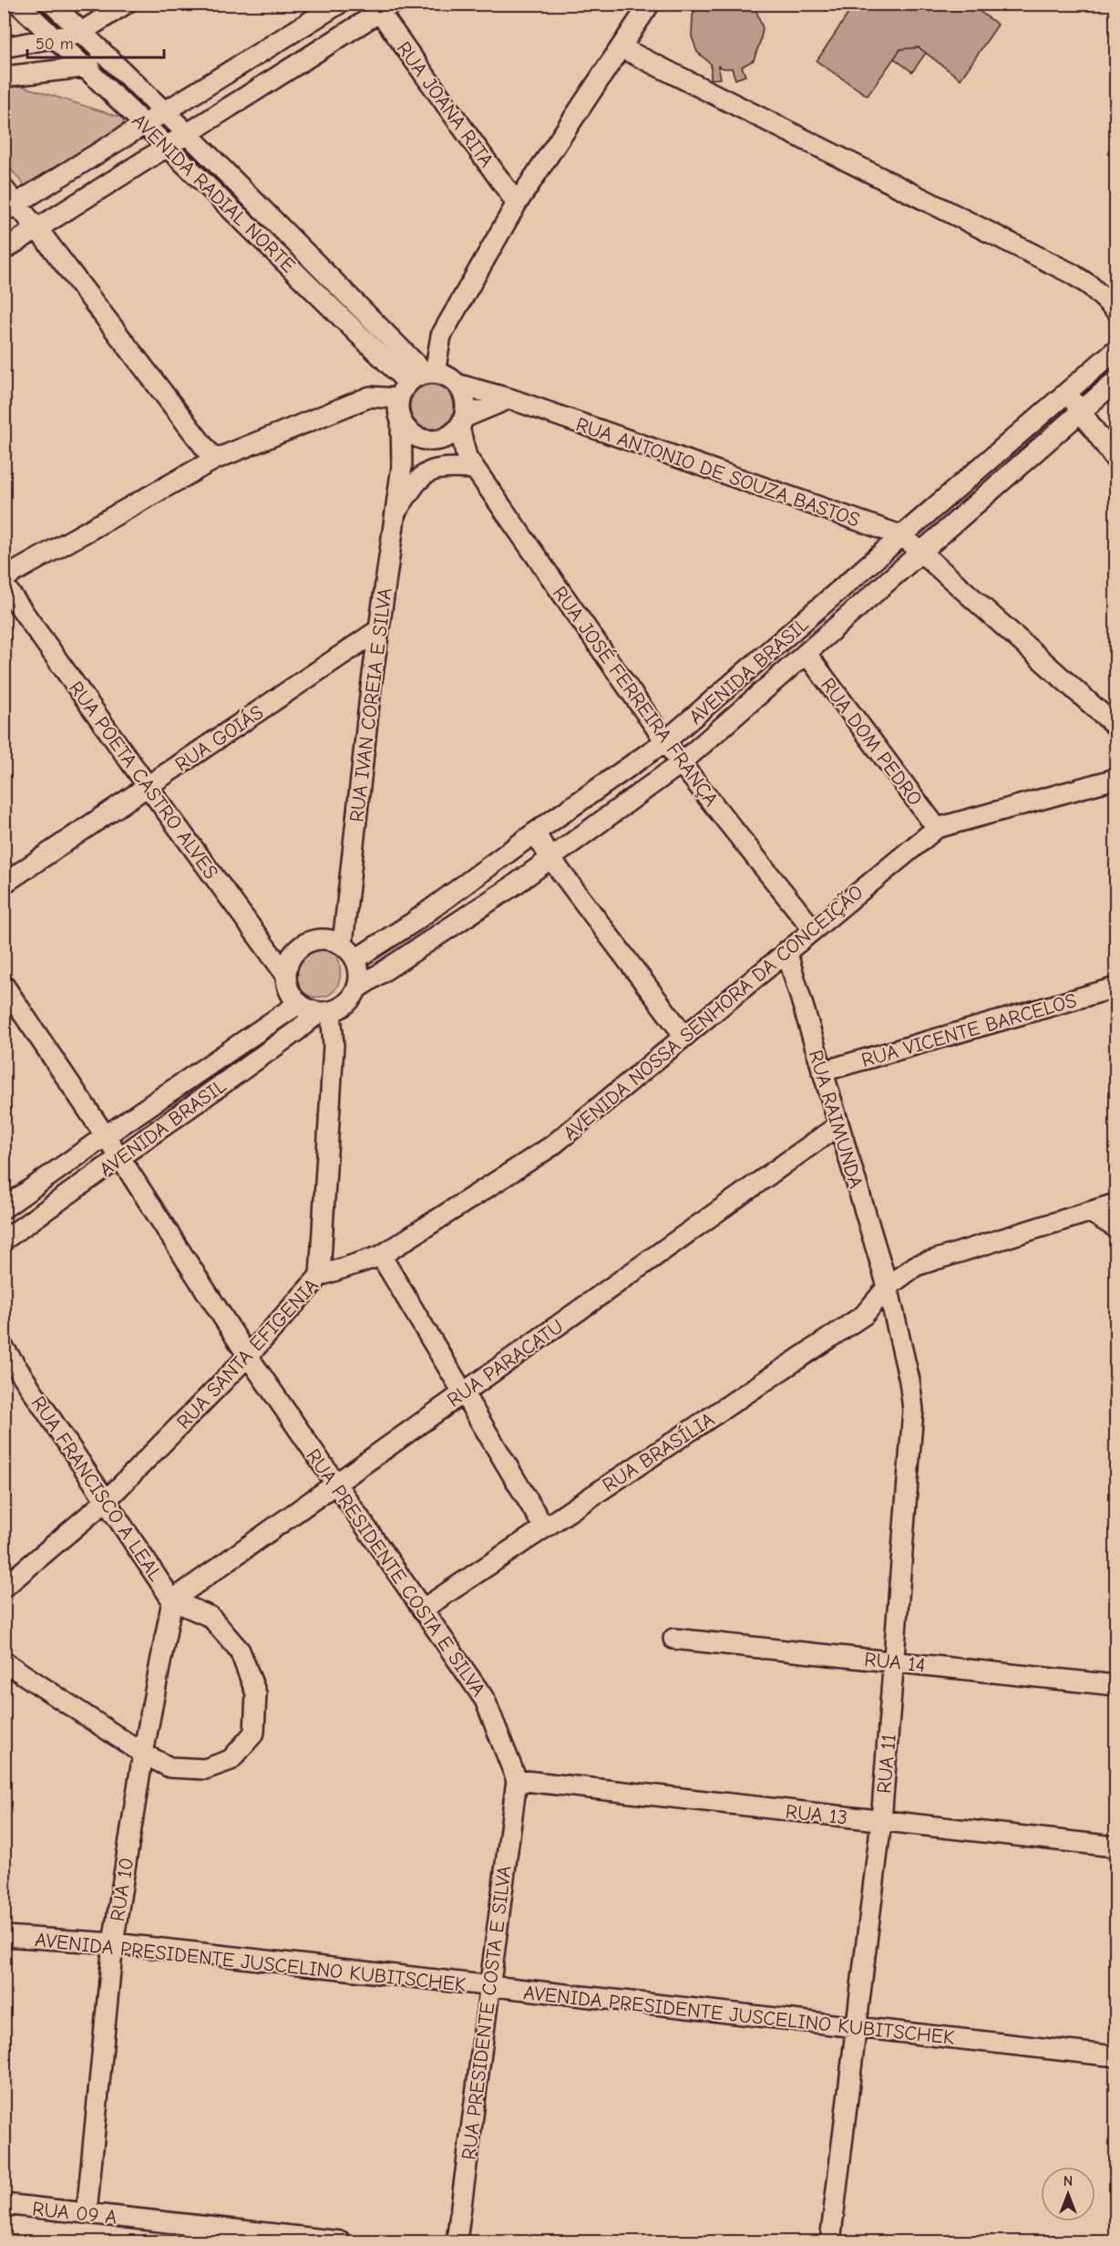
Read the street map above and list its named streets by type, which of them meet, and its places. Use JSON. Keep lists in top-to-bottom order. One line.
{"streets":{"street":["RUA JOANA RITA","AVENIDA RADIAL NORTE","RUA ANTONIO DE SOUZA BASTOS","AVENIDA BRASIL","RUA JOSÉ FERREIRA FRANÇA","RUA IVAN COREIA E SILVA","RUA GOIÁS","RUA DOM PEDRO","RUA POETA CASTRO ALVES","AVENIDA NOSSA SENHORA DA CONCEIÇÃO","RUA VICENTE BARCELOS","RUA RAIMUNDA","RUA SANTA EFIGENIA","RUA PARACATU","RUA BRASÍLIA","RUA FRANCISCO A LEAL","RUA PRESIDENTE COSTA E SILVA","RUA 14","RUA 11","RUA 13","RUA 10","AVENIDA PRESIDENTE JUSCELINO KUBITSCHEK","RUA 09 A"]},"crossings":[["AVENIDA RADIAL NORTE","RUA ANTONIO DE SOUZA BASTOS"],["AVENIDA RADIAL NORTE","RUA JOSÉ FERREIRA FRANÇA"],["AVENIDA RADIAL NORTE","RUA IVAN COREIA E SILVA"],["RUA ANTONIO DE SOUZA BASTOS","AVENIDA BRASIL"],["RUA ANTONIO DE SOUZA BASTOS","RUA JOSÉ FERREIRA FRANÇA"],["RUA ANTONIO DE SOUZA BASTOS","RUA IVAN COREIA E SILVA"],["AVENIDA BRASIL","RUA JOSÉ FERREIRA FRANÇA"],["AVENIDA BRASIL","RUA IVAN COREIA E SILVA"],["AVENIDA BRASIL","RUA DOM PEDRO"],["AVENIDA BRASIL","RUA POETA CASTRO ALVES"],["AVENIDA BRASIL","RUA SANTA EFIGENIA"],["AVENIDA BRASIL","RUA PRESIDENTE COSTA E SILVA"],["RUA JOSÉ FERREIRA FRANÇA","RUA IVAN COREIA E SILVA"],["RUA JOSÉ FERREIRA FRANÇA","AVENIDA NOSSA SENHORA DA CONCEIÇÃO"],["RUA IVAN COREIA E SILVA","RUA GOIÁS"],["RUA IVAN COREIA E SILVA","RUA POETA CASTRO ALVES"],["RUA IVAN COREIA E SILVA","RUA SANTA EFIGENIA"],["RUA GOIÁS","RUA POETA CASTRO ALVES"],["RUA DOM PEDRO","AVENIDA NOSSA SENHORA DA CONCEIÇÃO"],["RUA POETA CASTRO ALVES","RUA SANTA EFIGENIA"],["AVENIDA NOSSA SENHORA DA CONCEIÇÃO","RUA RAIMUNDA"],["AVENIDA NOSSA SENHORA DA CONCEIÇÃO","RUA SANTA EFIGENIA"],["RUA VICENTE BARCELOS","RUA RAIMUNDA"],["RUA RAIMUNDA","RUA PARACATU"],["RUA RAIMUNDA","RUA BRASÍLIA"],["RUA RAIMUNDA","RUA 11"],["RUA SANTA EFIGENIA","RUA FRANCISCO A LEAL"],["RUA SANTA EFIGENIA","RUA PRESIDENTE COSTA E SILVA"],["RUA PARACATU","RUA FRANCISCO A LEAL"],["RUA PARACATU","RUA PRESIDENTE COSTA E SILVA"],["RUA PARACATU","RUA 10"],["RUA BRASÍLIA","RUA PRESIDENTE COSTA E SILVA"],["RUA BRASÍLIA","RUA 11"],["RUA FRANCISCO A LEAL","RUA 10"],["RUA PRESIDENTE COSTA E SILVA","RUA 13"],["RUA PRESIDENTE COSTA E SILVA","AVENIDA PRESIDENTE JUSCELINO KUBITSCHEK"],["RUA 14","RUA 11"],["RUA 11","RUA 13"],["RUA 11","AVENIDA PRESIDENTE JUSCELINO KUBITSCHEK"],["RUA 10","AVENIDA PRESIDENTE JUSCELINO KUBITSCHEK"],["RUA 10","RUA 09 A"]],"scale_bar":"50 m","north":"top"}
